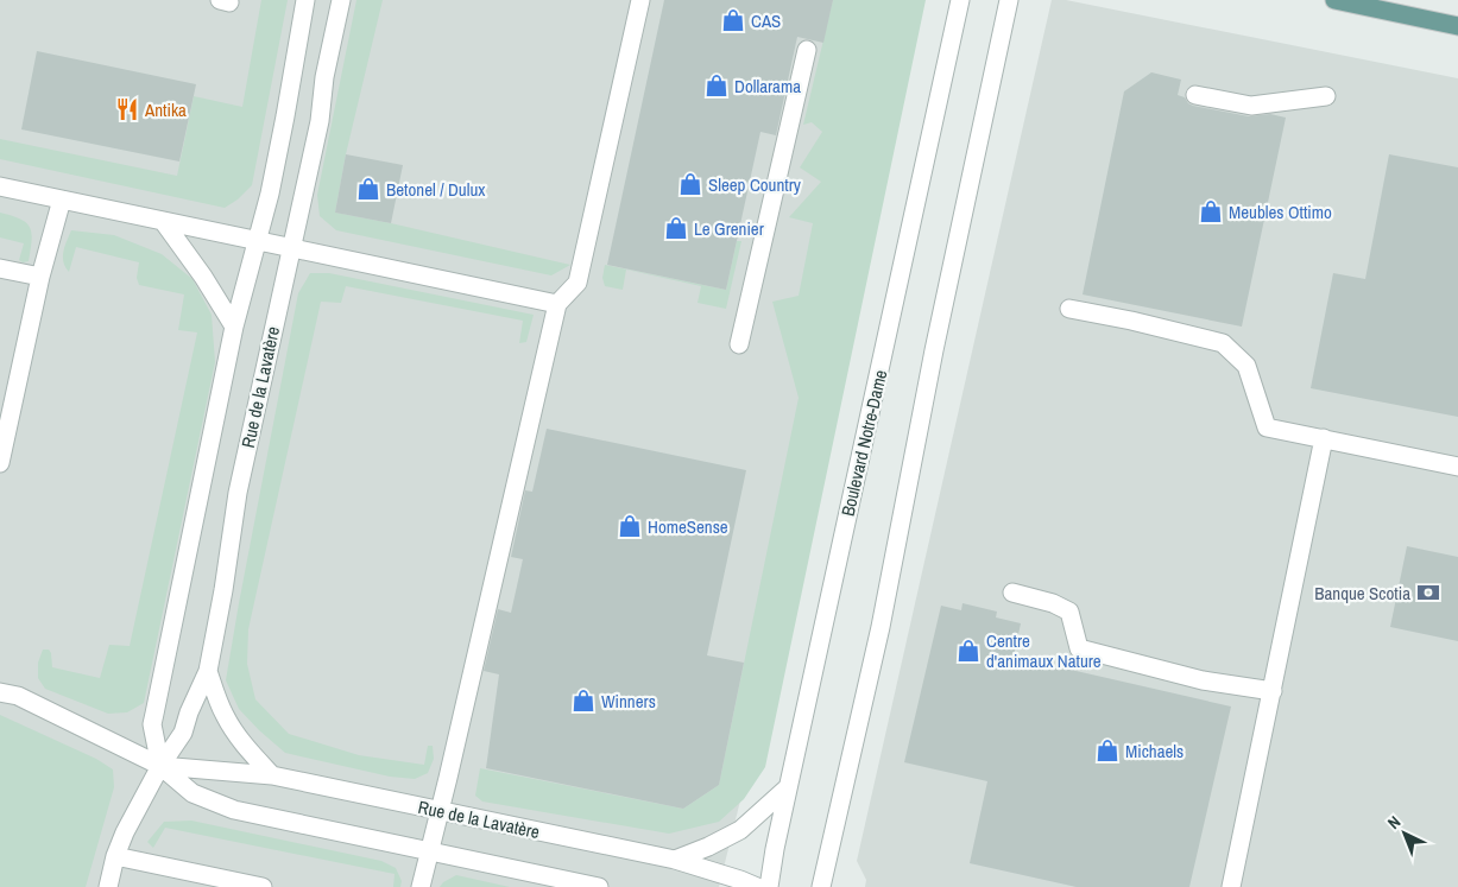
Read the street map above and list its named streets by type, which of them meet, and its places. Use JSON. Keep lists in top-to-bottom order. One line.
{"streets":{"street":["Rue de la Lavatère","Boulevard Notre-Dame"]},"places":{"shop":["CAS","Dollarama","Sleep Country","Betonel / Dulux","Meubles Ottimo","Le Grenier","HomeSense","Centre d'animaux Nature","Winners","Michaels"],"restaurant":["Antika"],"bank":["Banque Scotia"]},"north":"top left"}
